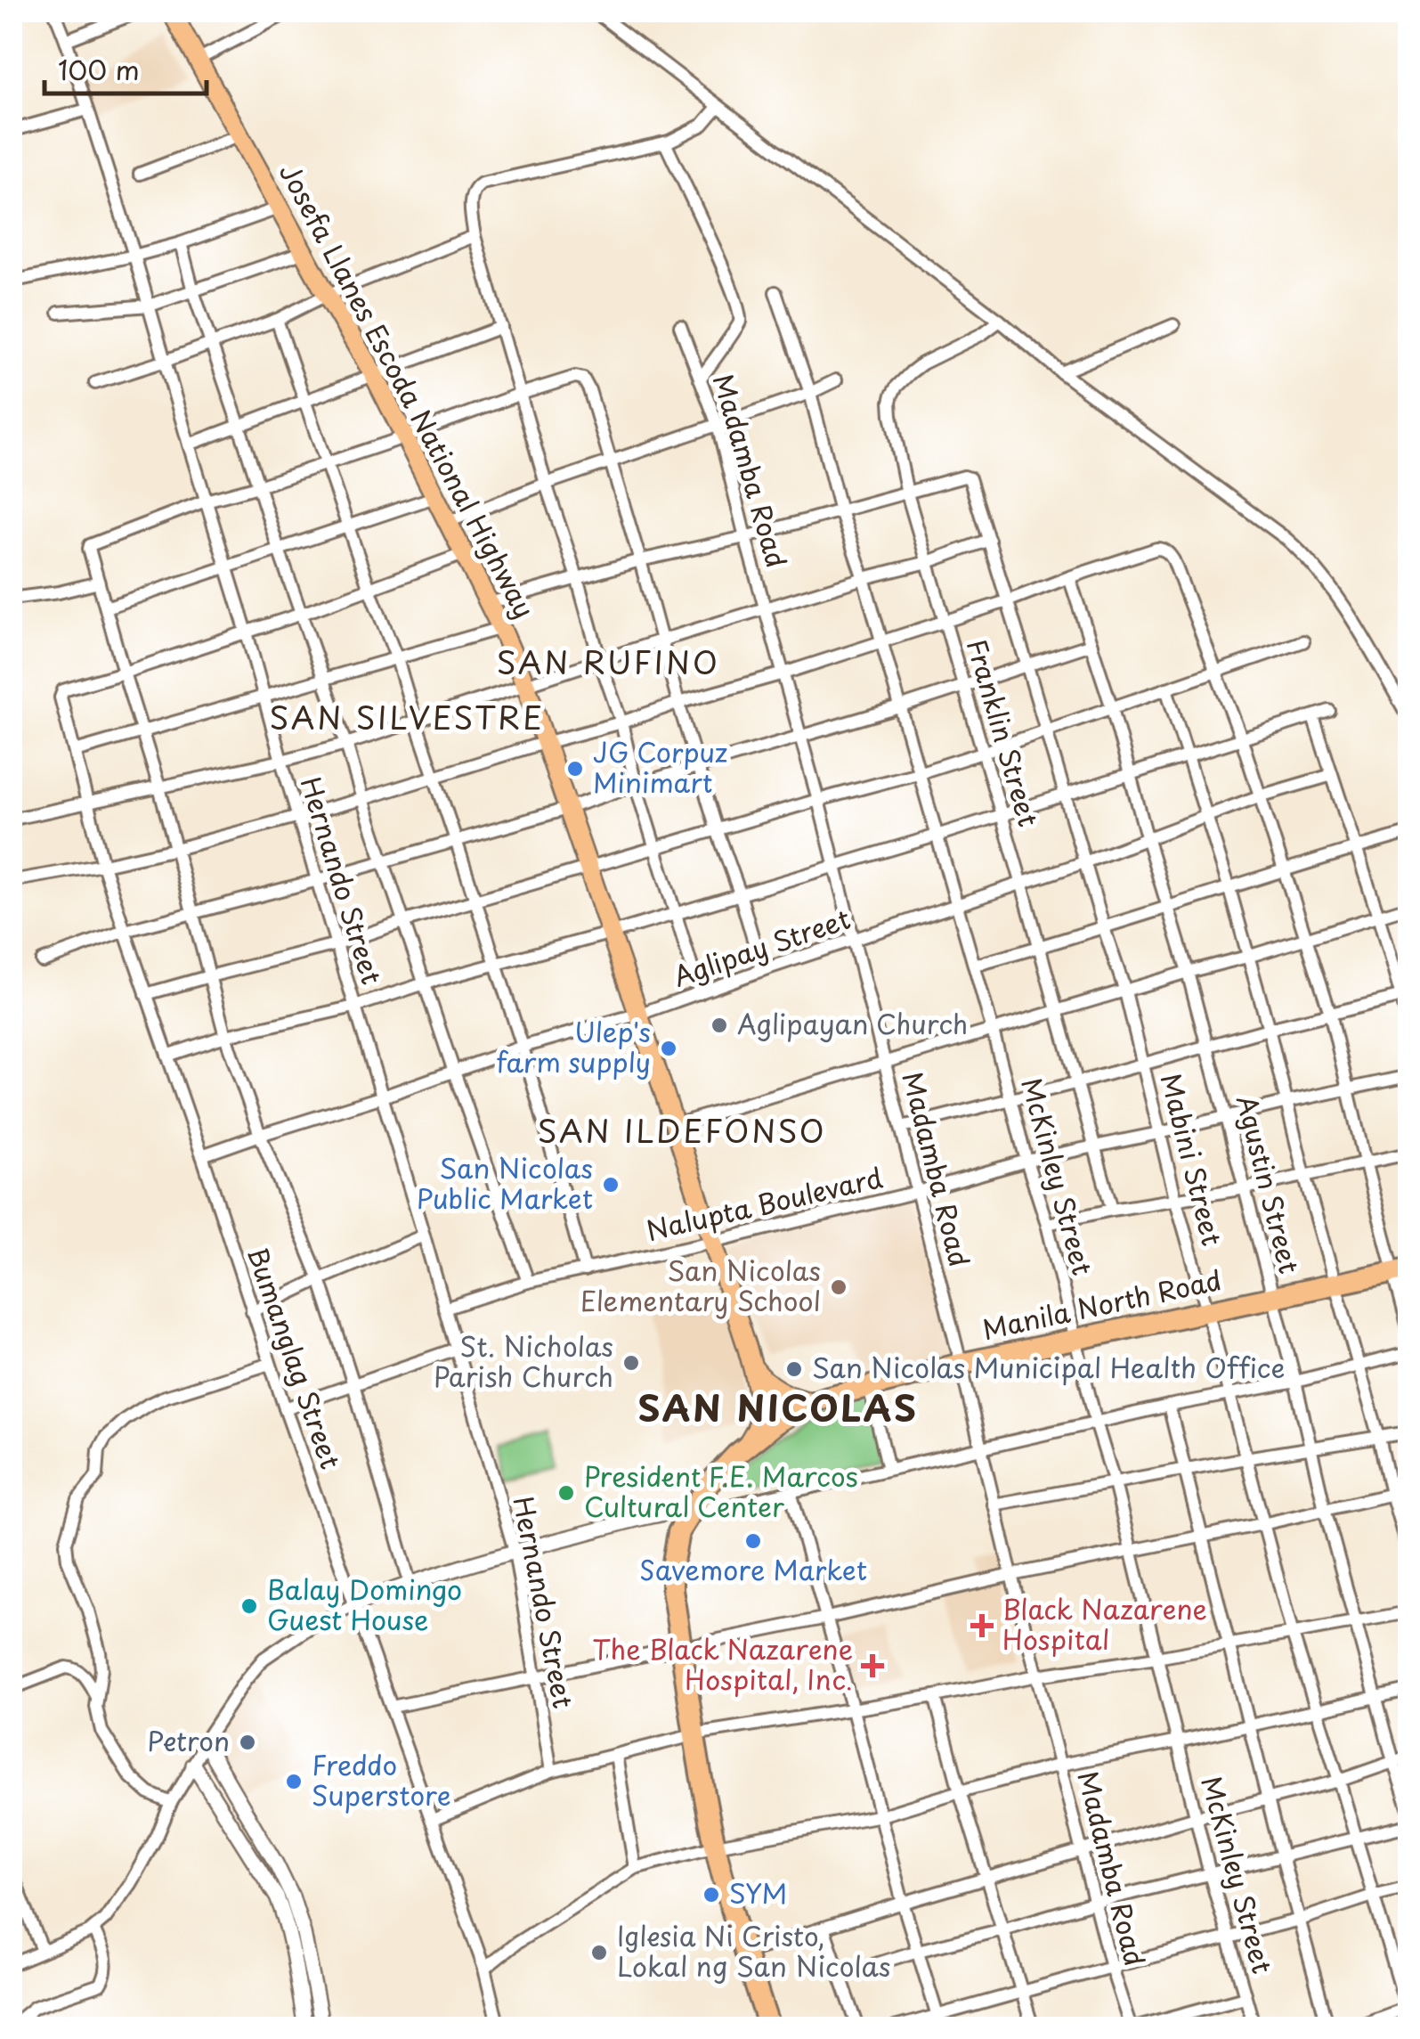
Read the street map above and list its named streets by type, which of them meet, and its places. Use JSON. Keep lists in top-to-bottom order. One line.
{"streets":{"highway":["Manila North Road"],"main road":["Josefa Llanes Escoda National Highway"],"street":["Madamba Road","Franklin Street","Hernando Street","Aglipay Street","Mabini Street","McKinley Street","Agustin Street","Nalupta Boulevard","Bumanglag Street"]},"crossings":[["Josefa Llanes Escoda National Highway","Aglipay Street"],["Josefa Llanes Escoda National Highway","Nalupta Boulevard"],["Josefa Llanes Escoda National Highway","Manila North Road"],["Madamba Road","Aglipay Street"],["Madamba Road","Nalupta Boulevard"],["Madamba Road","Manila North Road"],["Franklin Street","Aglipay Street"],["Franklin Street","Mabini Street"],["Franklin Street","Nalupta Boulevard"],["Hernando Street","Aglipay Street"],["Hernando Street","Nalupta Boulevard"],["Aglipay Street","Mabini Street"],["Aglipay Street","McKinley Street"],["Aglipay Street","Agustin Street"],["Aglipay Street","Bumanglag Street"],["Mabini Street","Nalupta Boulevard"],["Mabini Street","Manila North Road"],["McKinley Street","Nalupta Boulevard"],["McKinley Street","Manila North Road"],["Agustin Street","Nalupta Boulevard"],["Agustin Street","Manila North Road"]],"districts":["SAN RUFINO","SAN SILVESTRE","SAN ILDEFONSO","SAN NICOLAS"],"places":{"other":["JG Corpuz Minimart","Aglipayan Church","Ulep's farm supply","San Nicolas Public Market","San Nicolas Elementary School","St. Nicholas Parish Church","San Nicolas Municipal Health Office","President F.E. Marcos Cultural Center","Savemore Market","Balay Domingo Guest House","Petron","Freddo Superstore","SYM","Iglesia Ni Cristo, Lokal ng San Nicolas"],"health":["Black Nazarene Hospital","The Black Nazarene Hospital, Inc."]},"scale_bar":"100 m"}
